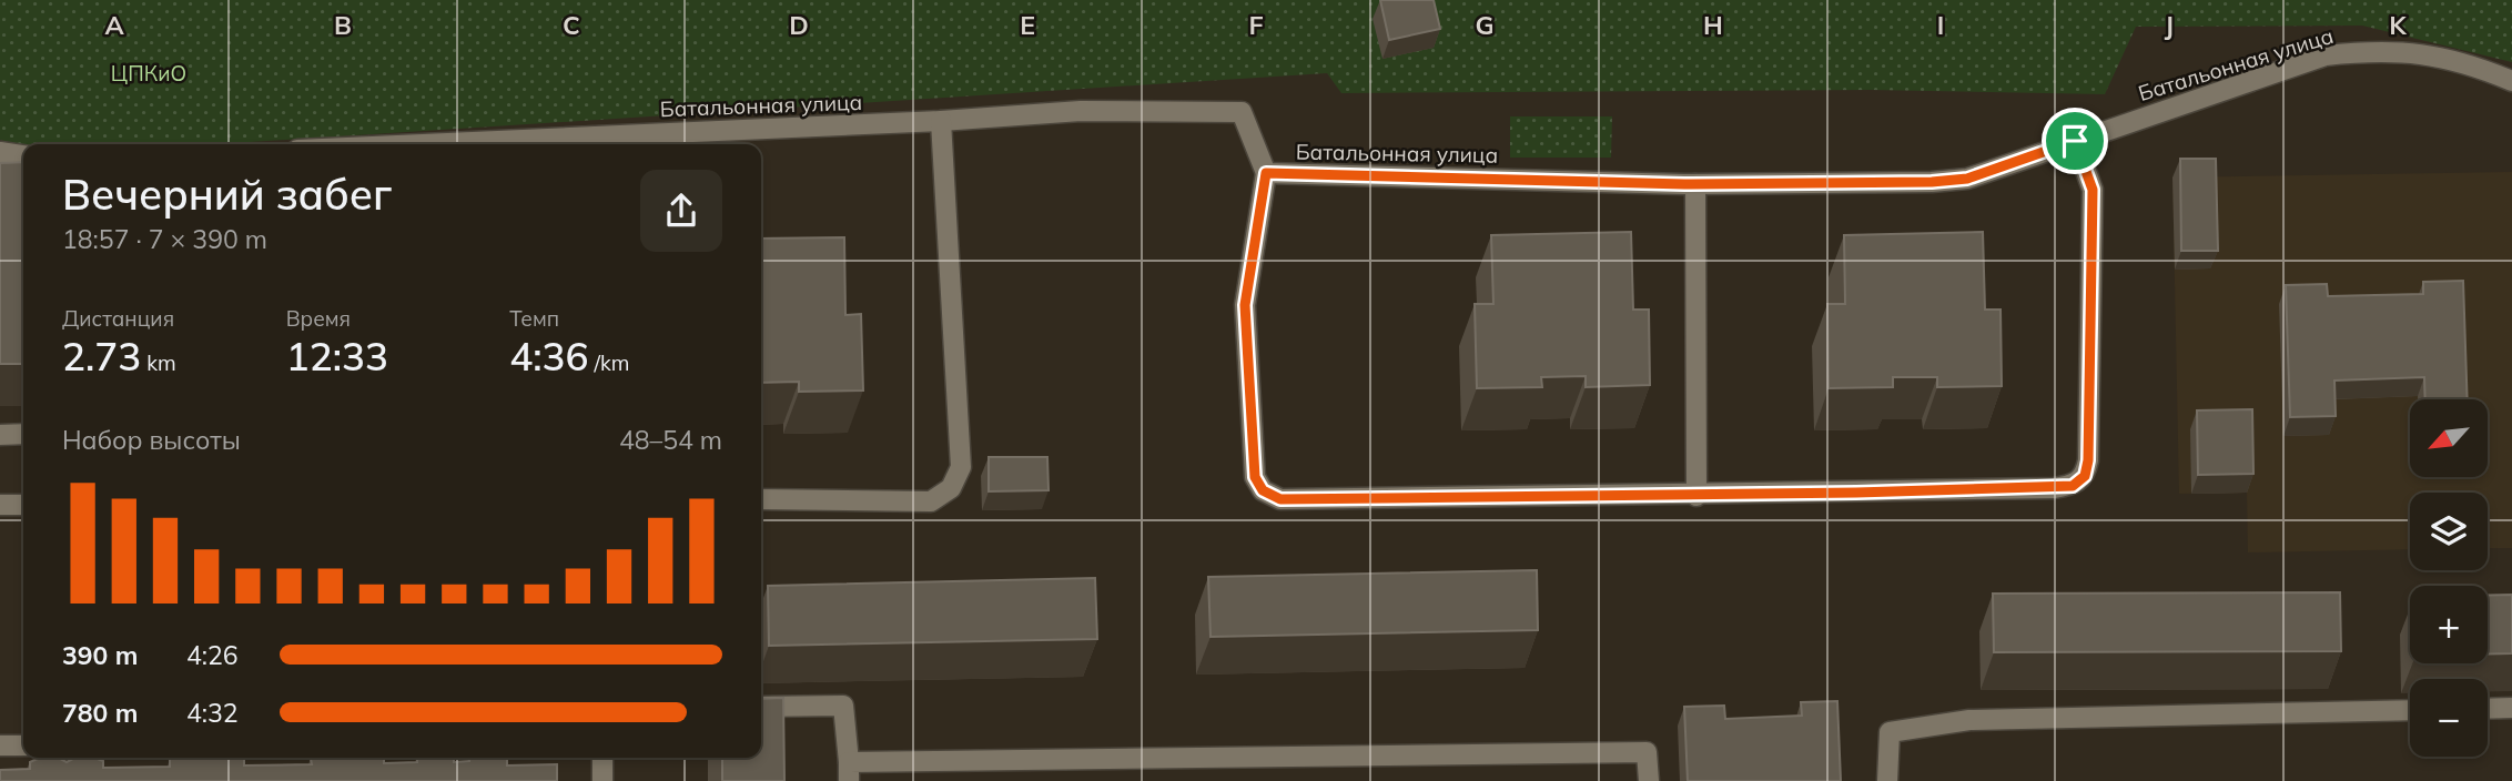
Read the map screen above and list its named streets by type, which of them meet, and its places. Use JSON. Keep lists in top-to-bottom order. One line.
{"streets":{"street":["Батальонная улица"]},"parks":["ЦПКиО"],"north":"bottom left","page":{"heading":["Вечерний забег","18:57 · 7 × 390 m"],"stats":[["Дистанция","2.73 km"],["Время","12:33"],["Темп","4:36 /km"]],"map_buttons":["+","−"],"chart":["Набор высоты","48–54 m"],"list":[{"name":"390 m","note":"4:26"},{"name":"780 m","note":"4:32"}]},"grid":{"columns":["A","B","C","D","E","F","G","H","I","J","K"]}}
